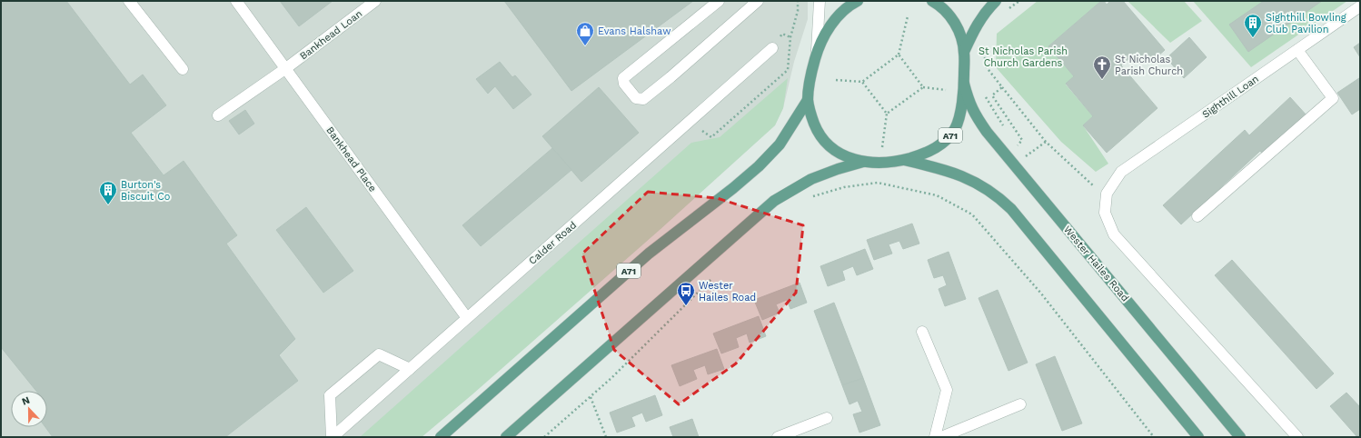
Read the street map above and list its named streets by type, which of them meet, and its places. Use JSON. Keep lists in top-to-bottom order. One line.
{"streets":{"main road":["A71","Wester Hailes Road"],"street":["Bankhead Loan","Sighthill Loan","Bankhead Place","Calder Road"]},"crossings":[["Bankhead Loan","Bankhead Place"],["A71","Wester Hailes Road"],["Bankhead Place","Calder Road"]],"parks":["St Nicholas Parish Church Gardens"],"places":{"building":["Sighthill Bowling Club Pavilion","Burton's Biscuit Co"],"shop":["Evans Halshaw"],"church":["St Nicholas Parish Church"],"bus stop":["Wester Hailes Road"]},"north":"top"}
